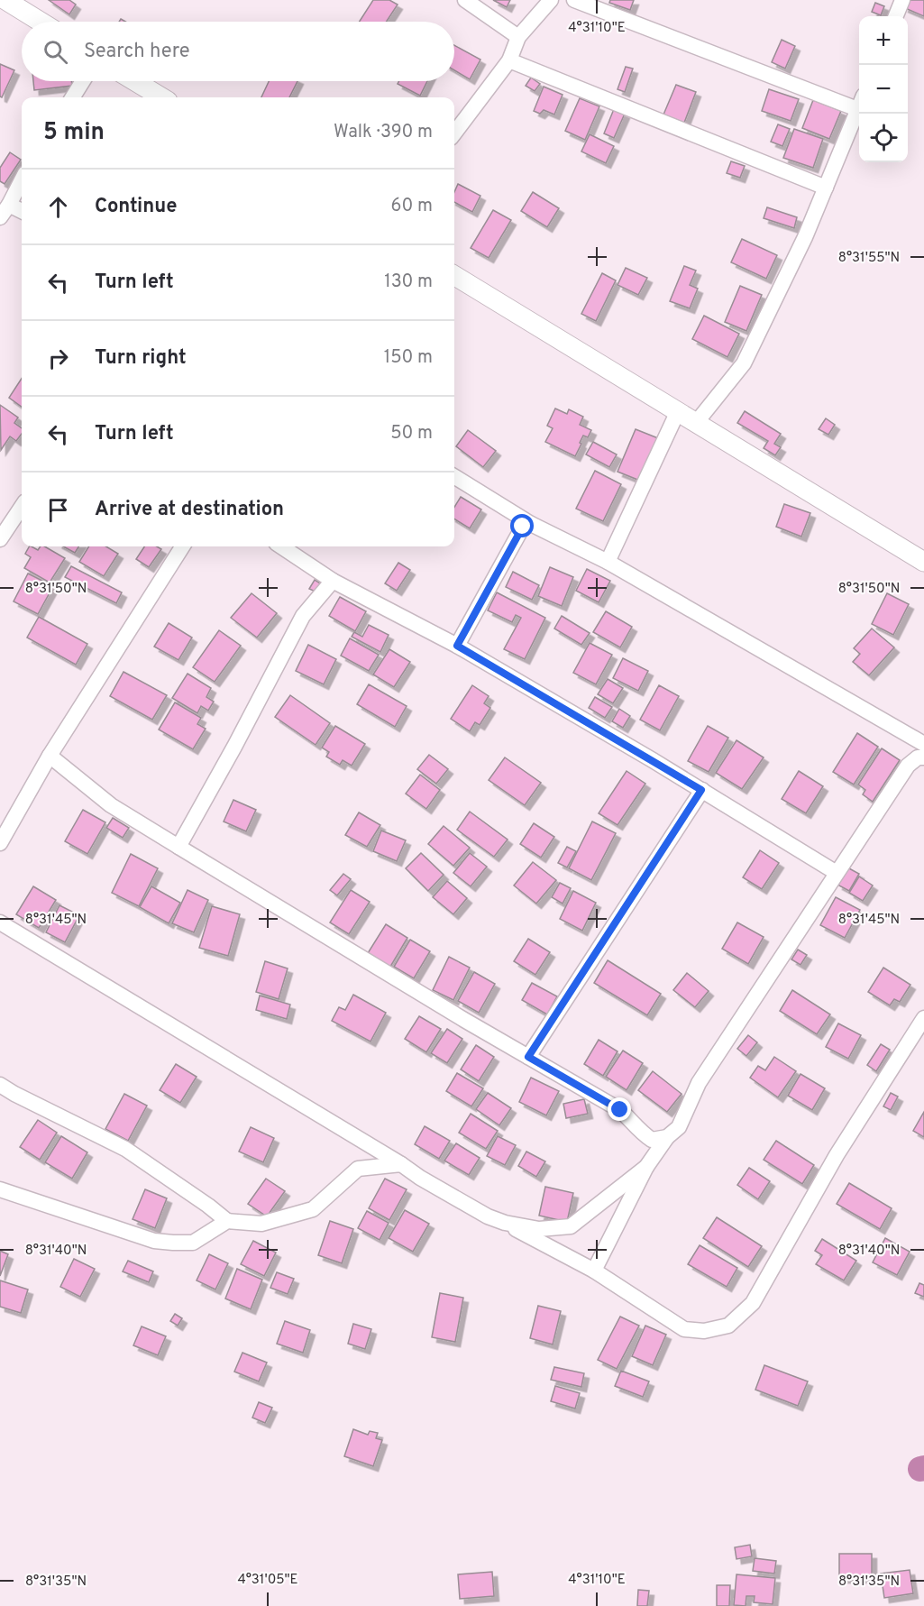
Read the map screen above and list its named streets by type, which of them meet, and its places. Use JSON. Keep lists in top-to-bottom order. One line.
{"page":{"map_buttons":["+","−"],"search":"Search here","heading":["5 min","Walk · 390 m"],"list":[["Continue","60 m"],["Turn left","130 m"],["Turn right","150 m"],["Turn left","50 m"],"Arrive at destination"]},"coordinates":["4°31'10\"E","8°31'55\"N","8°31'50\"N","8°31'45\"N","8°31'40\"N","4°31'05\"E","8°31'35\"N"]}
